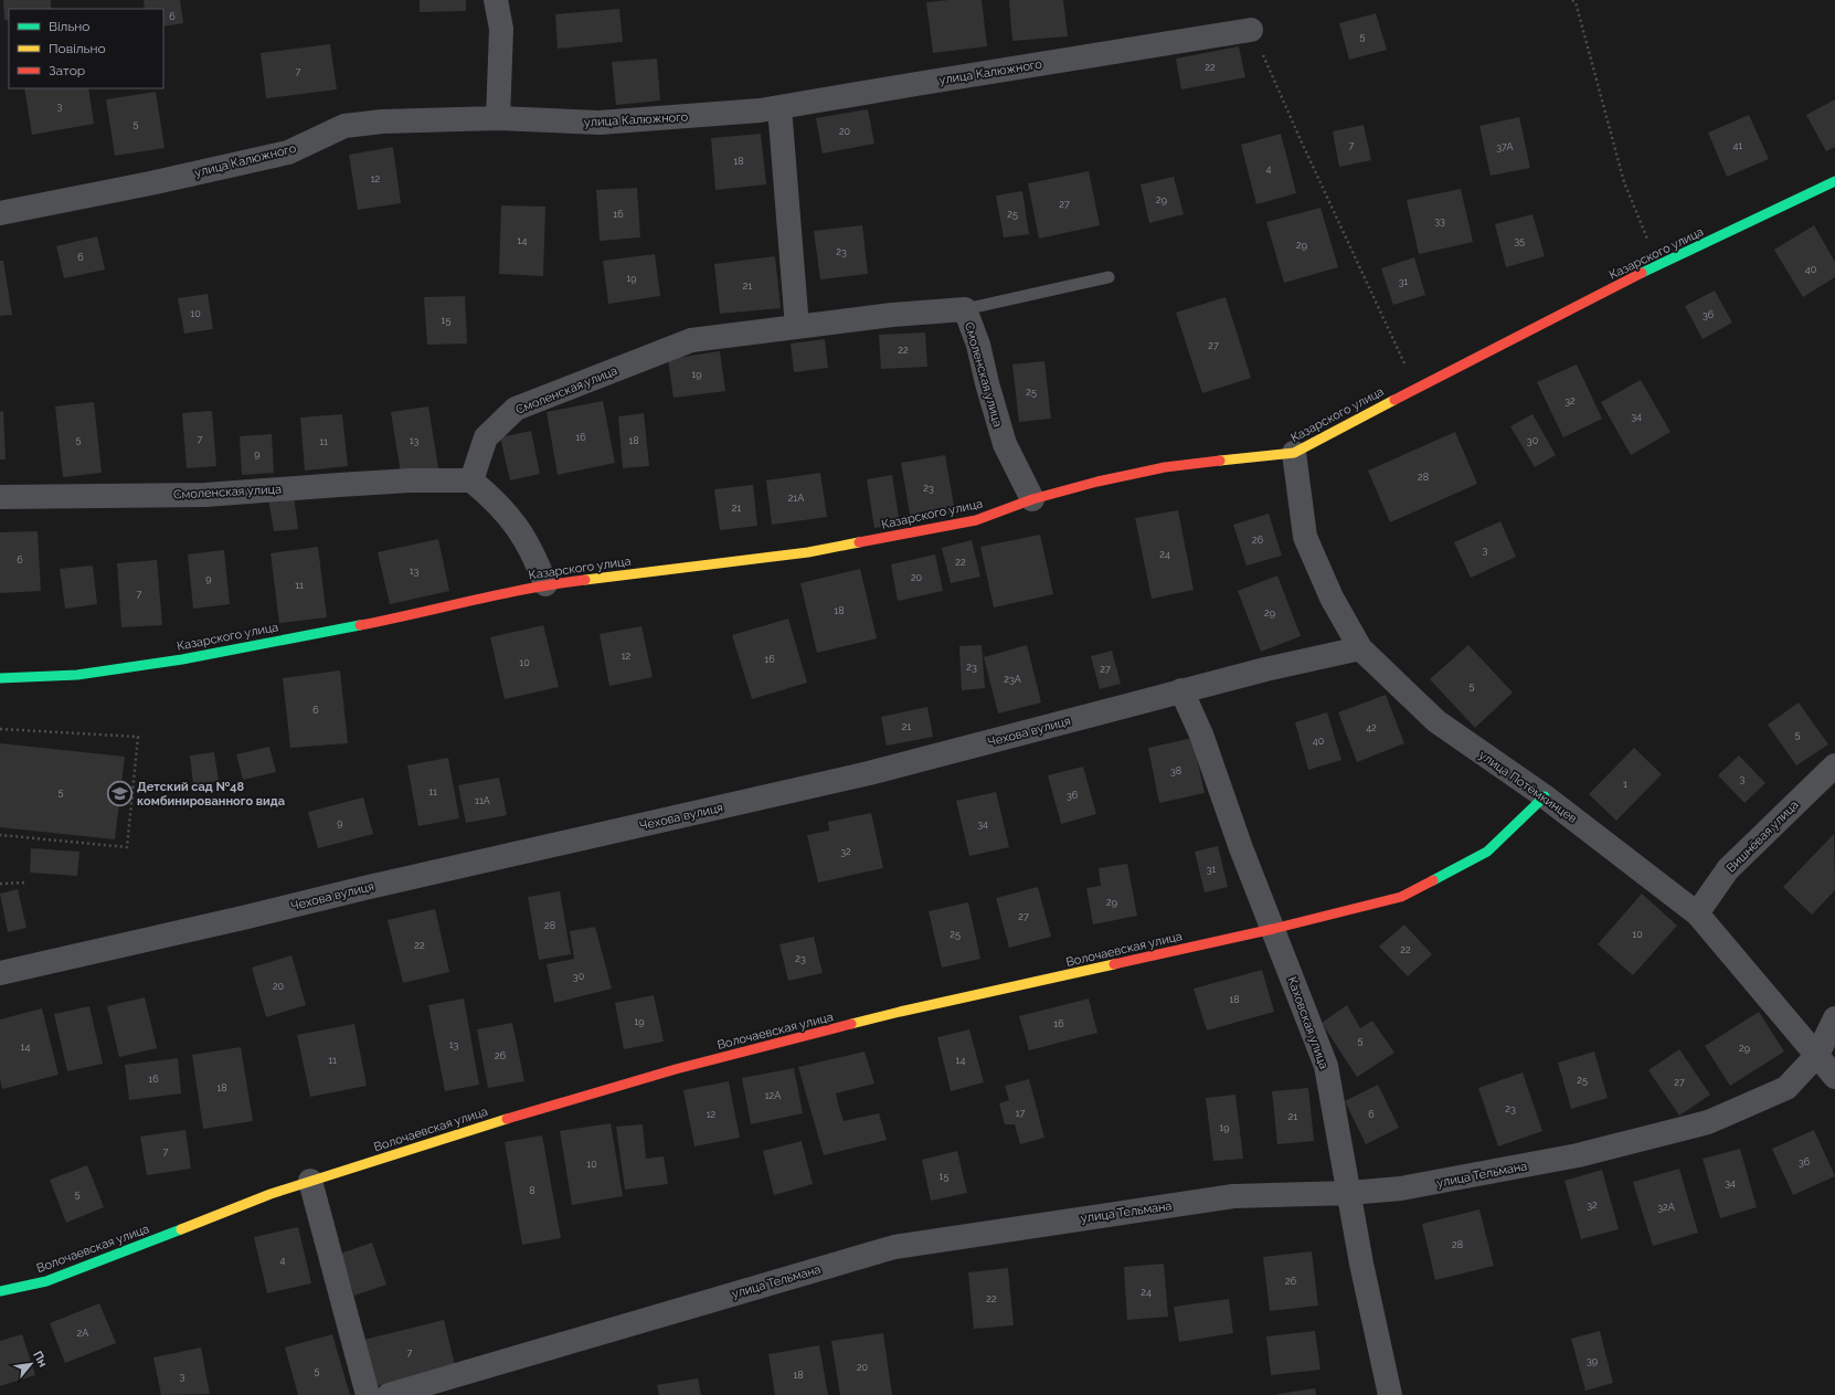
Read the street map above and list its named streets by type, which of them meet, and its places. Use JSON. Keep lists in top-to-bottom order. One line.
{"streets":{"street":["улица Калюжного","Казарского улица","Смоленская улица","Чехова вулиця","улица Потёмкинцев","Вишнёвая улица","Волочаевская улица","Каховская улица","улица Тельмана"]},"crossings":[["Казарского улица","Смоленская улица"],["Казарского улица","улица Потёмкинцев"],["Чехова вулиця","улица Потёмкинцев"],["Чехова вулиця","Каховская улица"],["улица Потёмкинцев","Вишнёвая улица"],["улица Потёмкинцев","Волочаевская улица"],["улица Потёмкинцев","улица Тельмана"],["Волочаевская улица","Каховская улица"],["Каховская улица","улица Тельмана"]],"places":{"school or university":["Детский сад №48 комбинированного вида"]},"house_numbers":["6","5","22","7","3","5","20","7","41","37А","18","4","12","29","27","16","25","33","14","35","29","23","6","40","19","31","21","10","36","15","27","22","19","25","32","34","16","5","7","13","18","30","11","9","28","23","21А","21","26","3","24","6","22","13","20","9","11","7","18","29","12","16","10","23","27","23А","5","6","21","42","5","40","38","3","1","5","11","36","11А","9","34","32","31","29","27","28","25","10","22","22","23","30","20","18","19","16","5","13","14","29","26","11","14","16","25","27","18","12А","23","17","12","6","21","19","7","36","10","15","34","8","5","32","32А","28","4","26","24","22","2А","7","39","20","5","18","3"],"legend":["Вільно","Повільно","Затор"],"north":"top right"}
